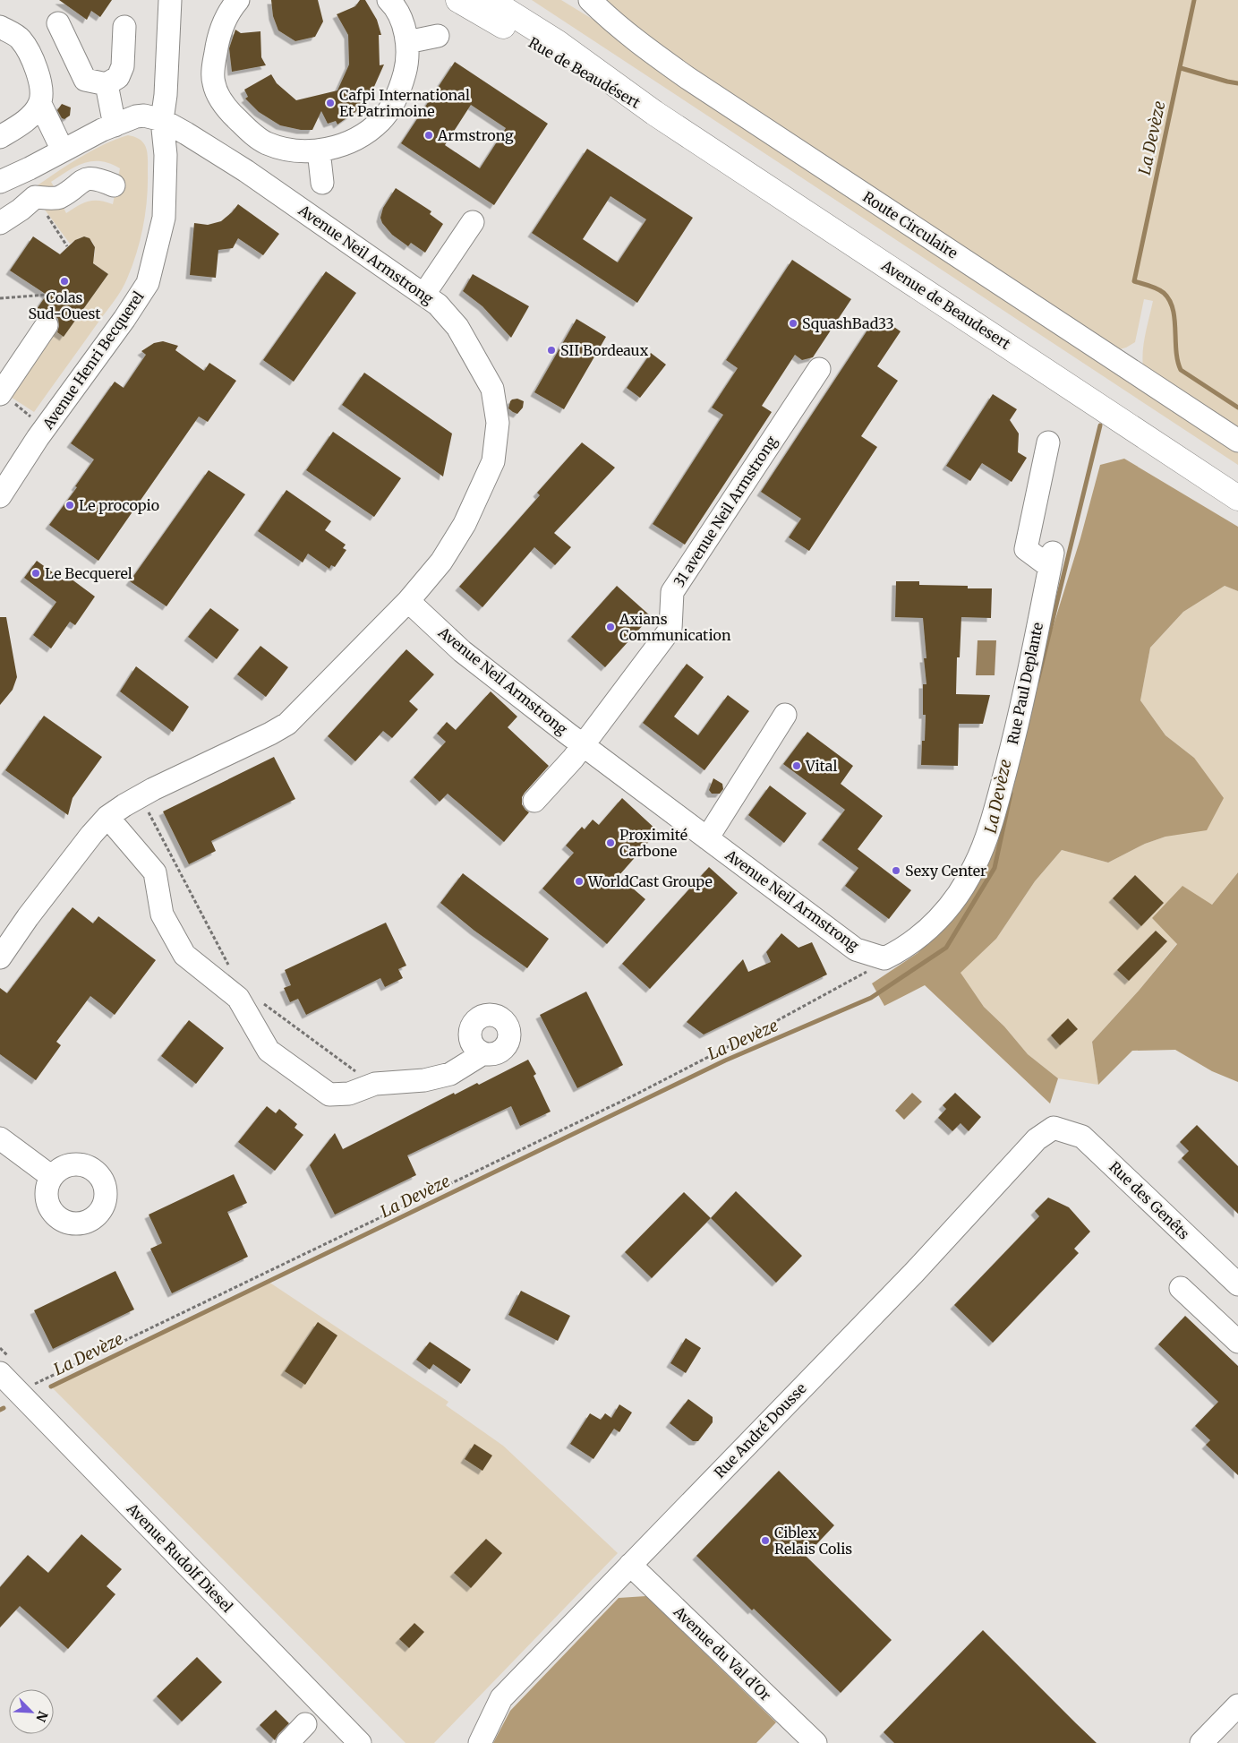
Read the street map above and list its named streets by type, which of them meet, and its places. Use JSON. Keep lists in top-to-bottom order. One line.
{"streets":{"main road":["Rue de Beaudésert","Avenue de Beaudesert"],"street":["Route Circulaire","Avenue Neil Armstrong","Avenue Henri Becquerel","31 avenue Neil Armstrong","Rue Paul Deplante","Rue des Genêts","Rue André Dousse","Avenue Rudolf Diesel","Avenue du Val d'Or"]},"crossings":[["Rue de Beaudésert","Avenue de Beaudesert"],["Avenue Neil Armstrong","Avenue Henri Becquerel"],["Avenue Neil Armstrong","31 avenue Neil Armstrong"],["Avenue Neil Armstrong","Rue Paul Deplante"],["Rue des Genêts","Rue André Dousse"],["Rue André Dousse","Avenue du Val d'Or"]],"water":["La Devèze"],"places":["Cafpi International Et Patrimoine","Armstrong","Colas Sud-Ouest","SquashBad33","SII Bordeaux","Le procopio","Le Becquerel","Axians Communication","Vital","Proximité Carbone","Sexy Center","WorldCast Groupe","Ciblex Relais Colis"],"north":"bottom right"}
